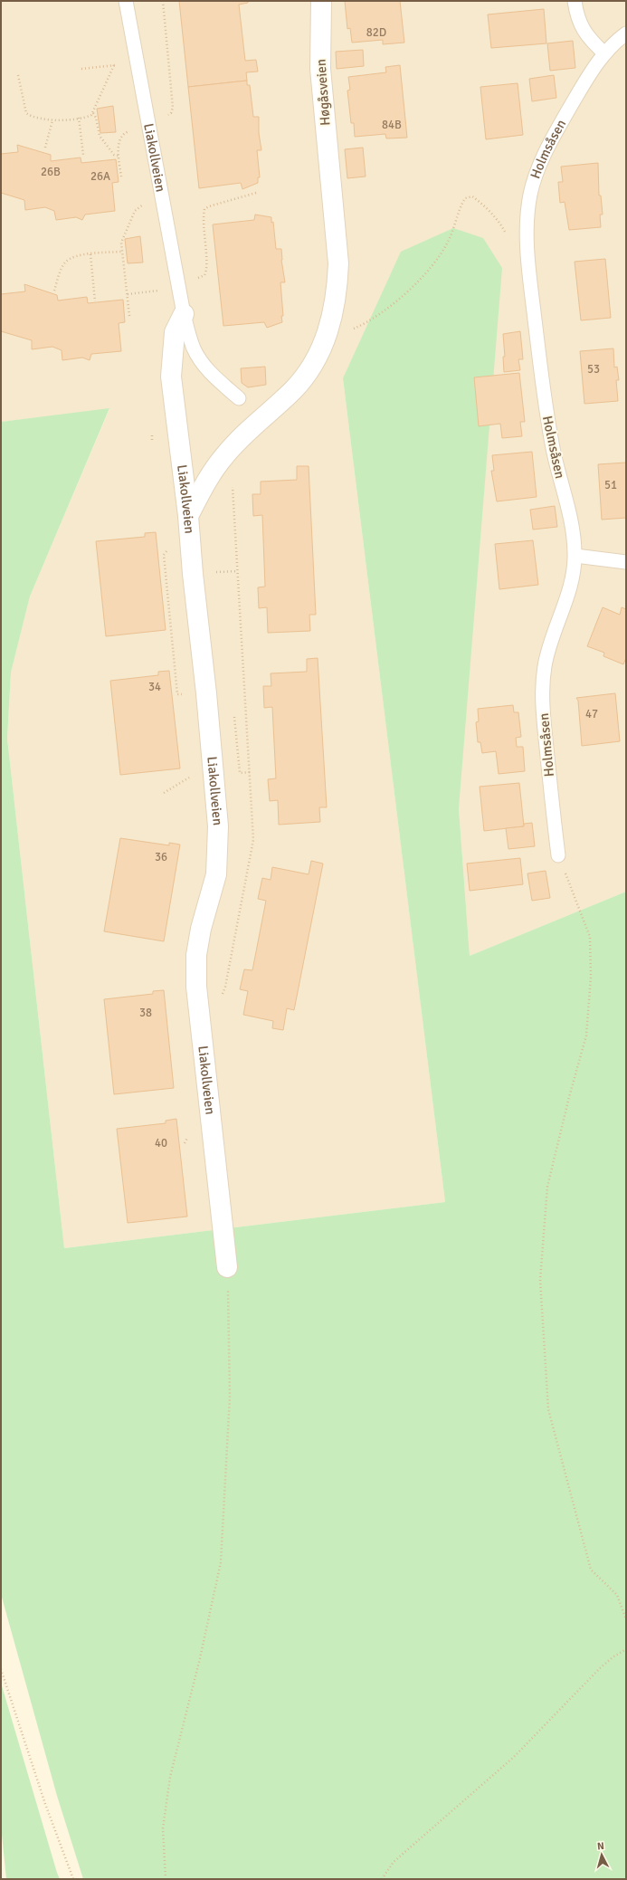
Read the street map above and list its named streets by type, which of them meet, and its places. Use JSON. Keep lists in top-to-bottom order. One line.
{"streets":{"street":["Høgåsveien","Liakollveien"],"lane":["Holmsåsen"]},"crossings":[["Høgåsveien","Liakollveien"]],"house_numbers":["82D","84B","26B","26A","53","51","34","47","36","38","40"],"north":"top"}
